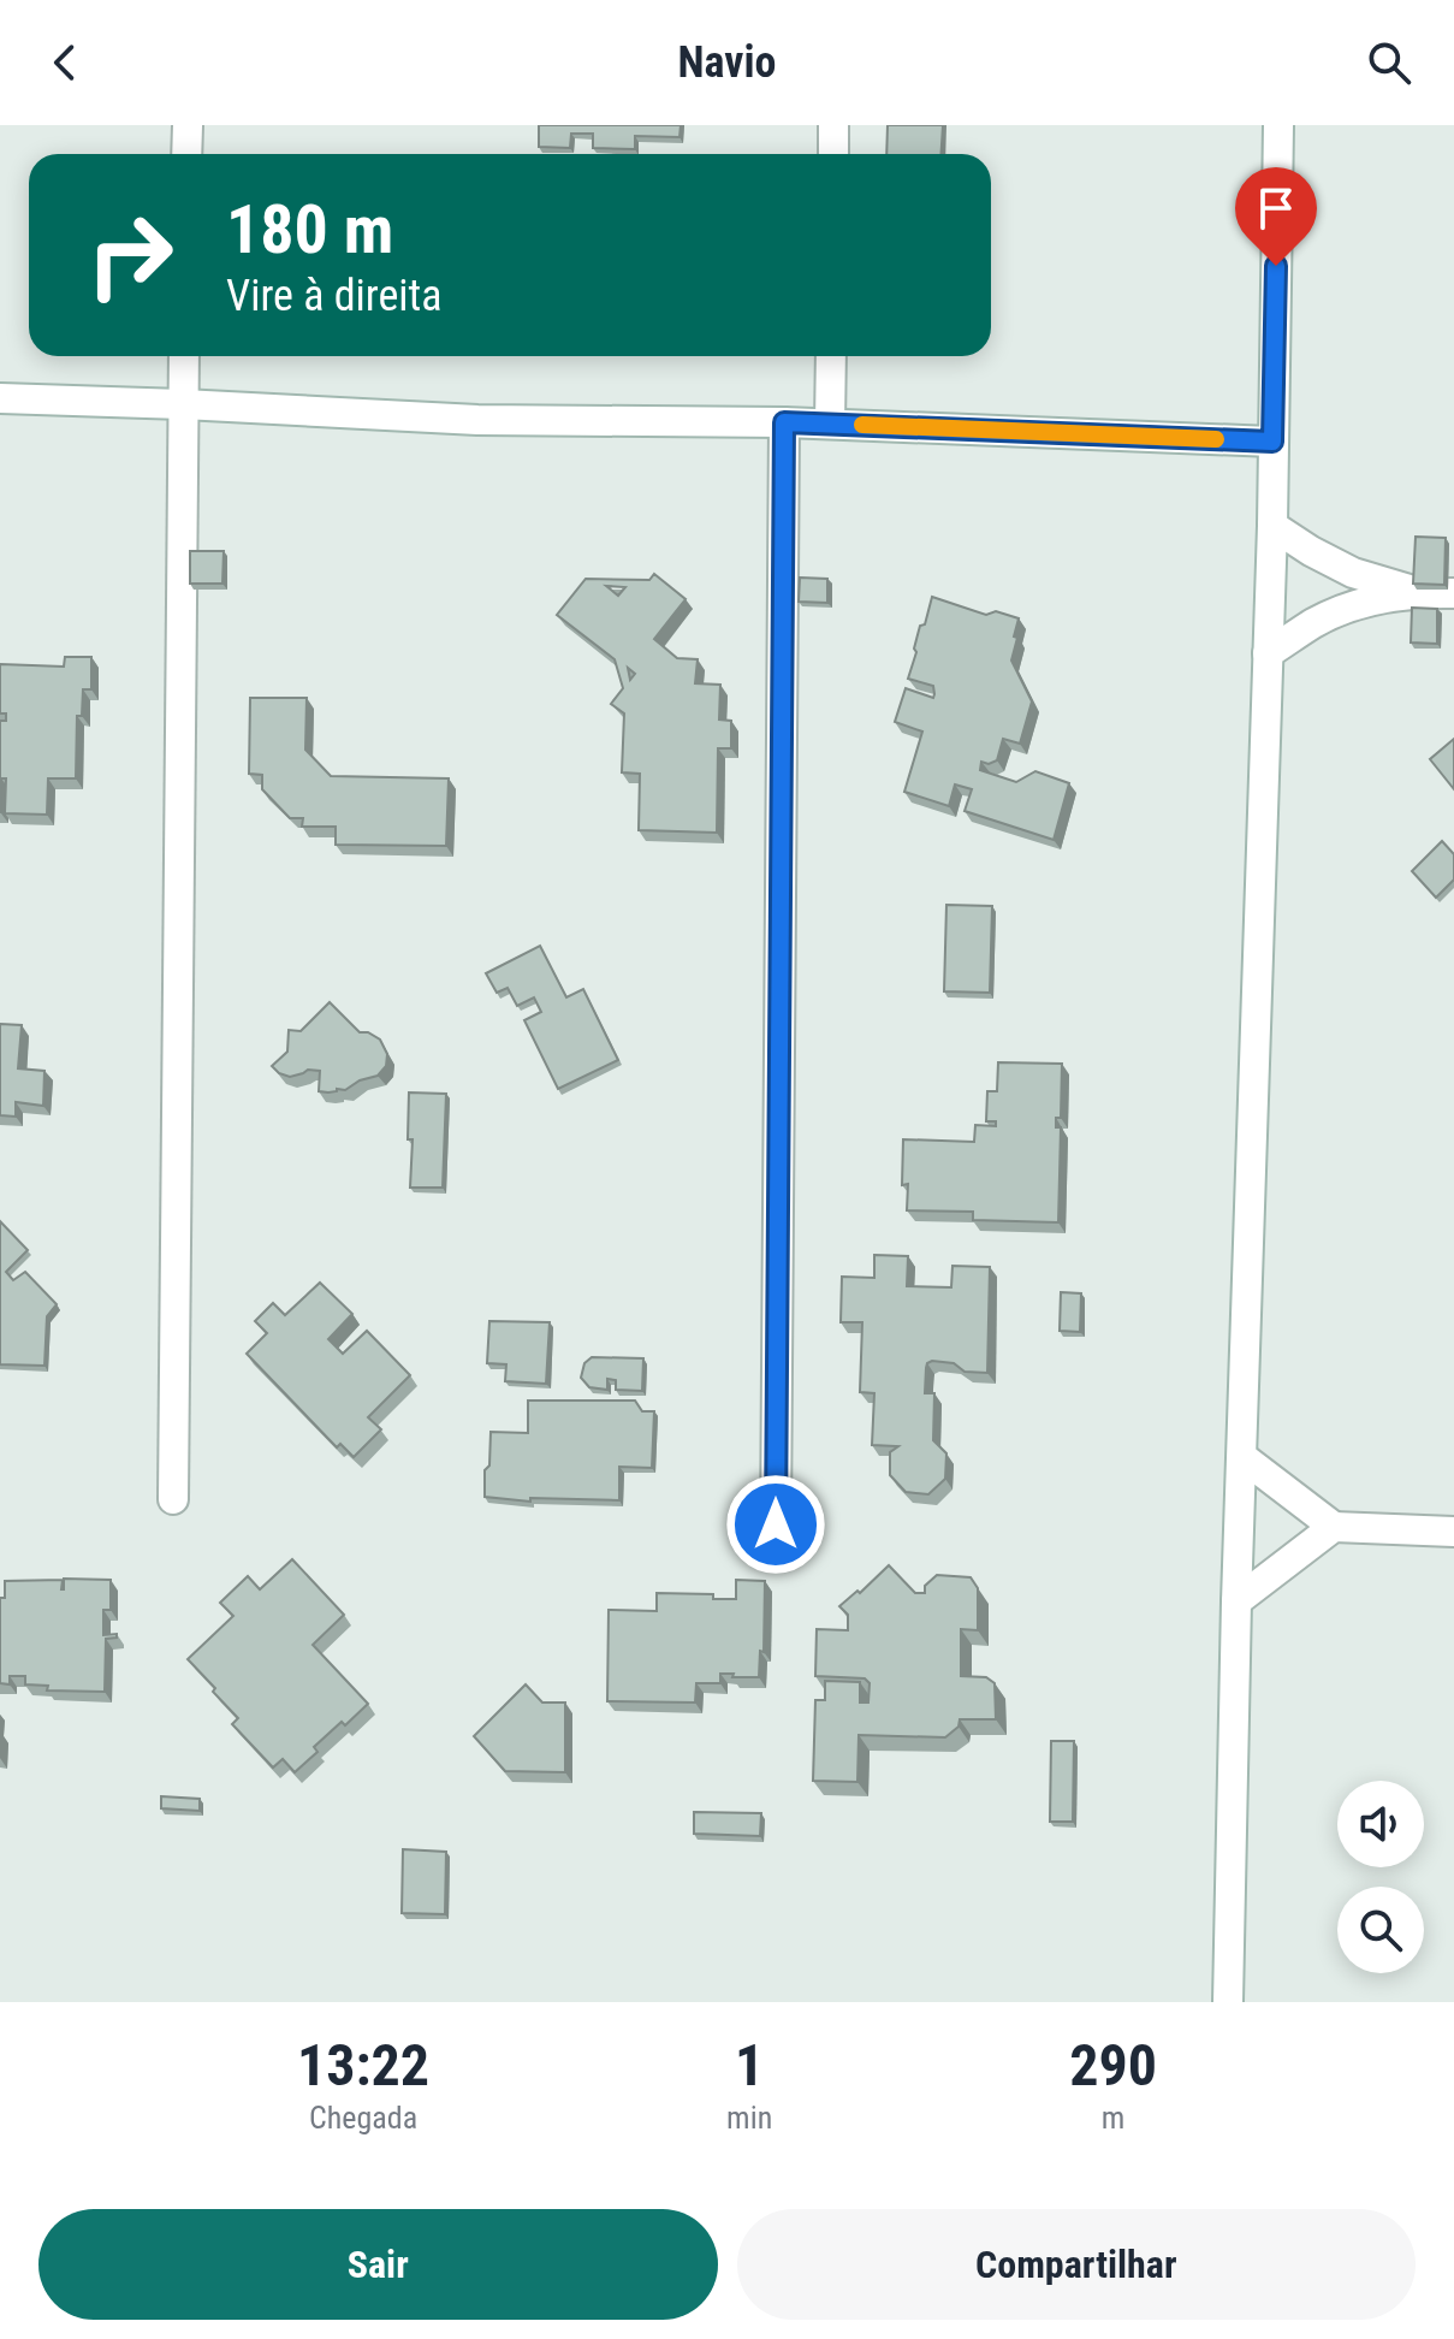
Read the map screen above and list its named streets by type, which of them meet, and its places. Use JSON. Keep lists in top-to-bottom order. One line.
{"page":{"header":"Navio","turn":["180 m","Vire à direita"],"eta":["13:22","Chegada","1","min","290","m"],"buttons":["Sair","Compartilhar"]}}
